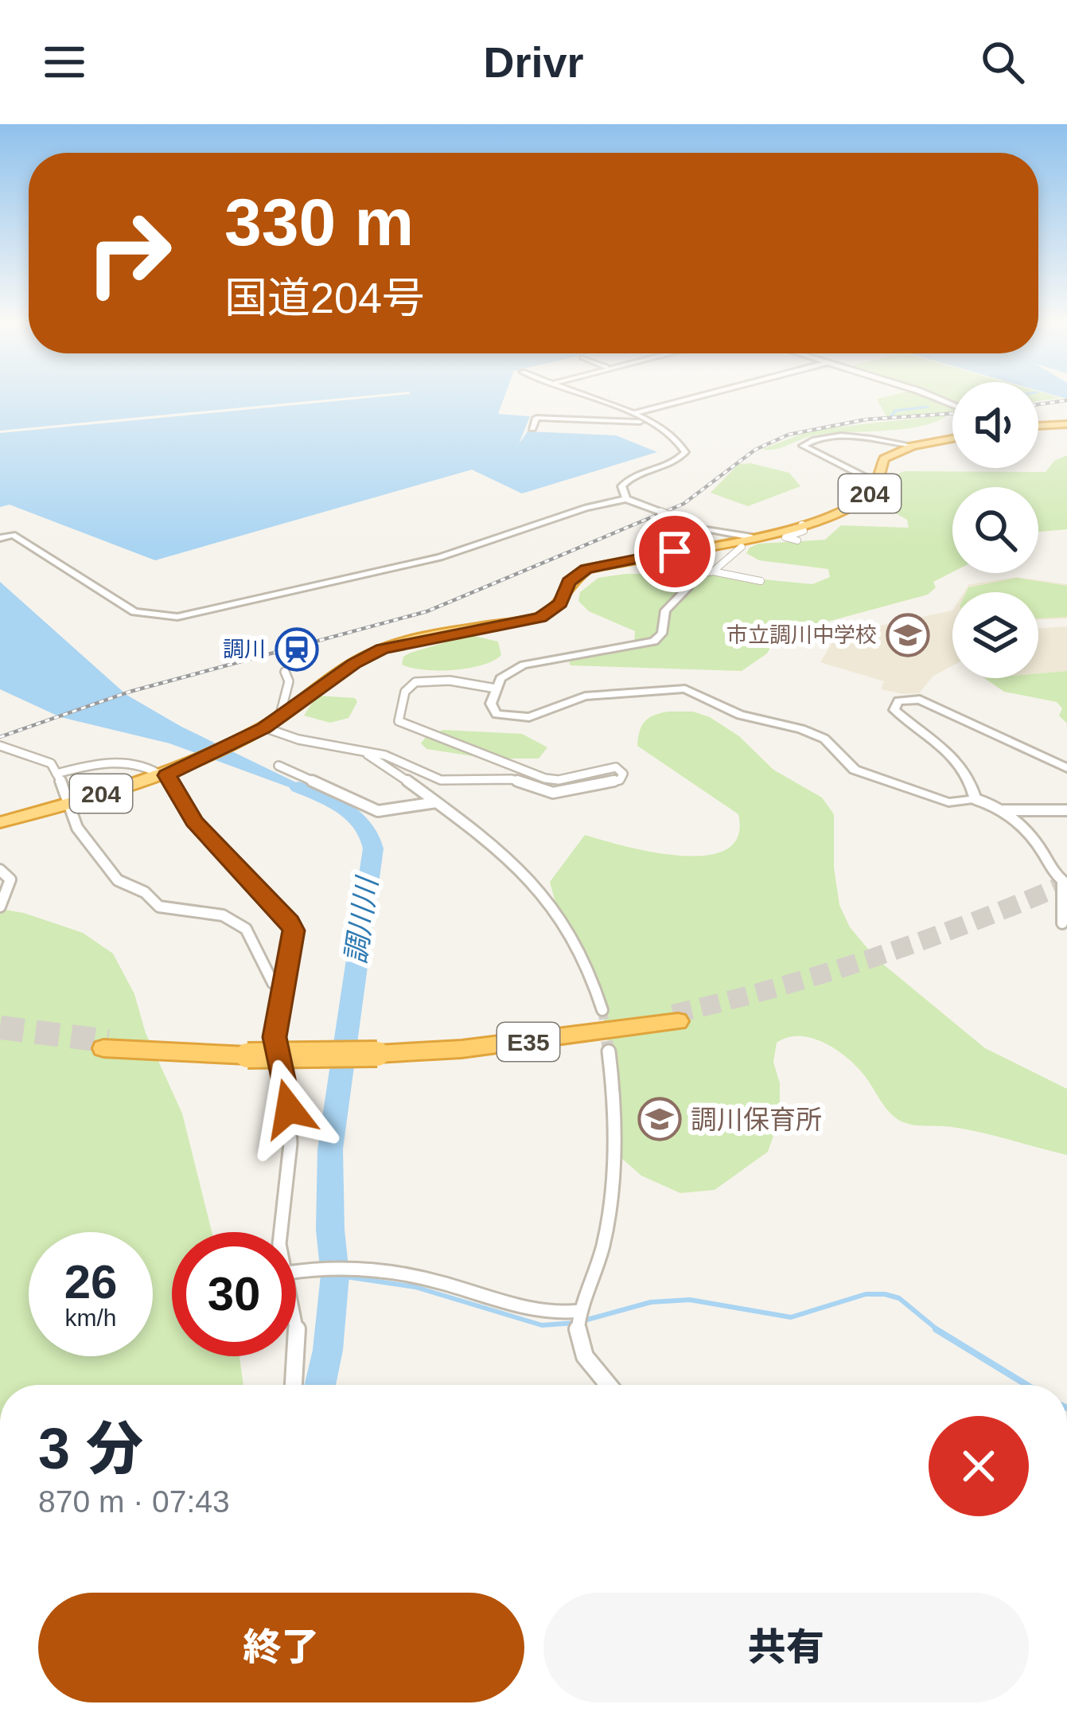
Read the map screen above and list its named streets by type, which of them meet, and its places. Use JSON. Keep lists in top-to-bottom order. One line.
{"streets":{"highway":["204","E35"]},"water":["調川川"],"places":{"school or university":["市立調川中学校","調川保育所"],"station":["調川"]},"page":{"header":"Drivr","turn":["330 m","国道204号"],"speed":"26 km/h","limit":"30","heading":["3 分","870 m · 07:43"],"buttons":["終了","共有"]}}
